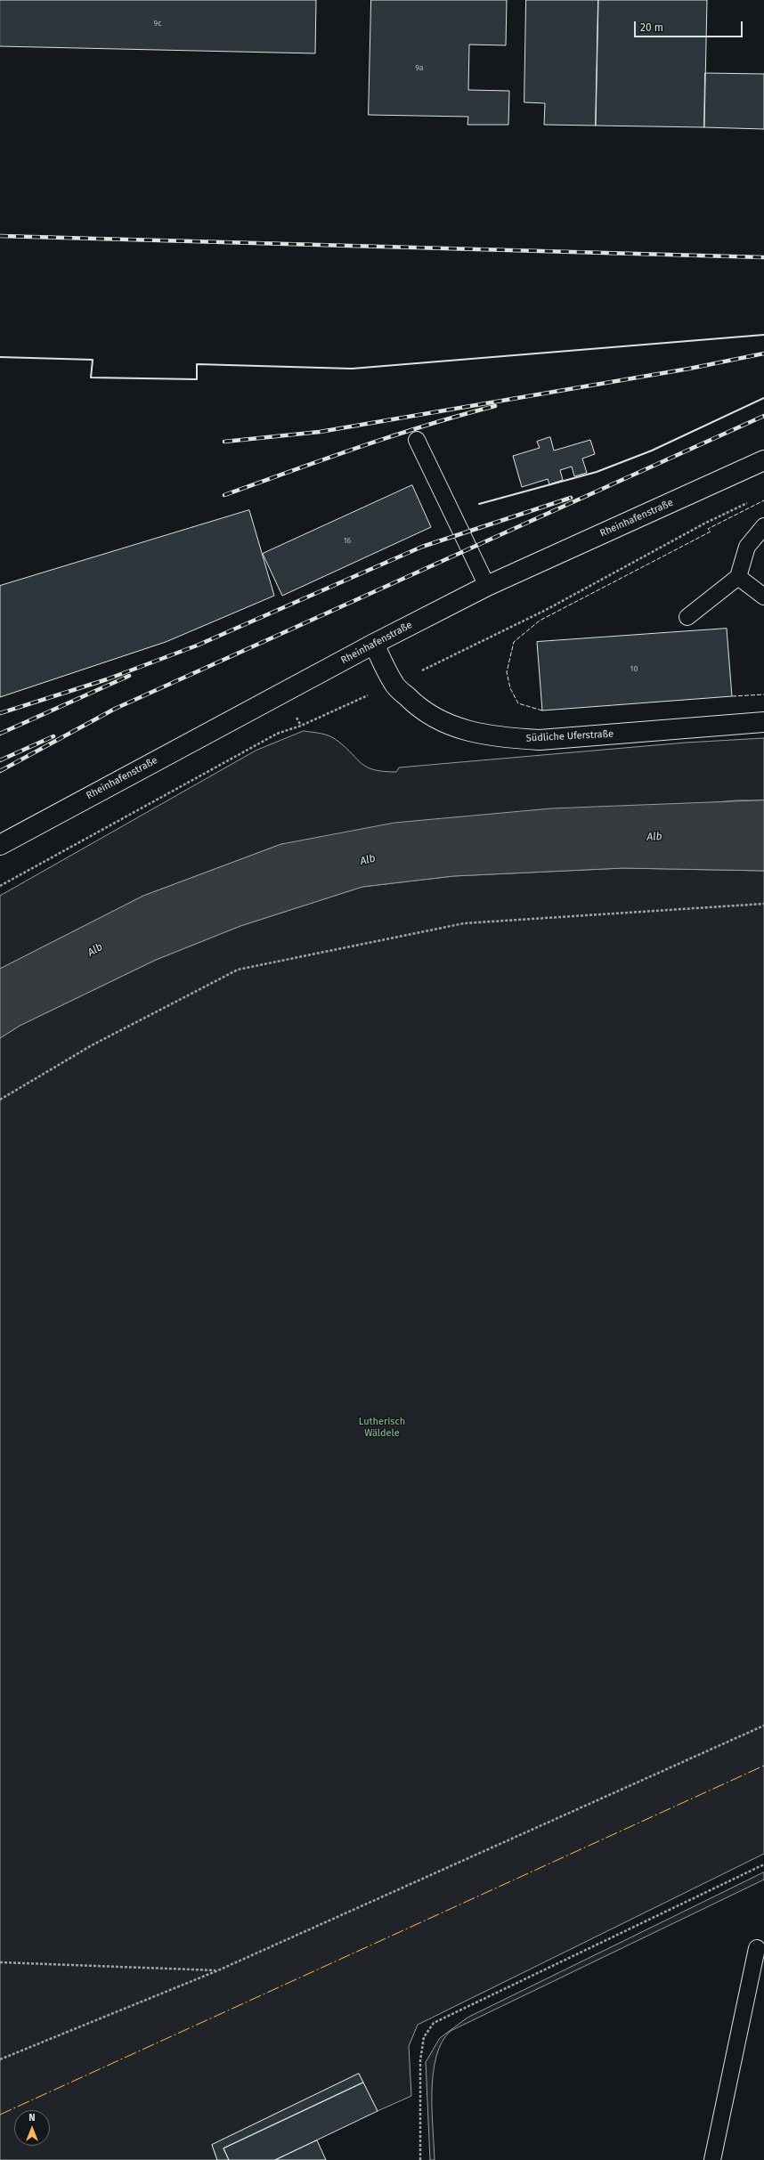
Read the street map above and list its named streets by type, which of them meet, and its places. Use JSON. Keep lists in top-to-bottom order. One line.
{"streets":{"main road":["Rheinhafenstraße","Südliche Uferstraße"]},"crossings":[["Rheinhafenstraße","Südliche Uferstraße"]],"water":["Alb"],"parks":["Lutherisch Wäldele"],"house_numbers":["9c","9a","16","10"],"scale_bar":"20 m","north":"top"}
